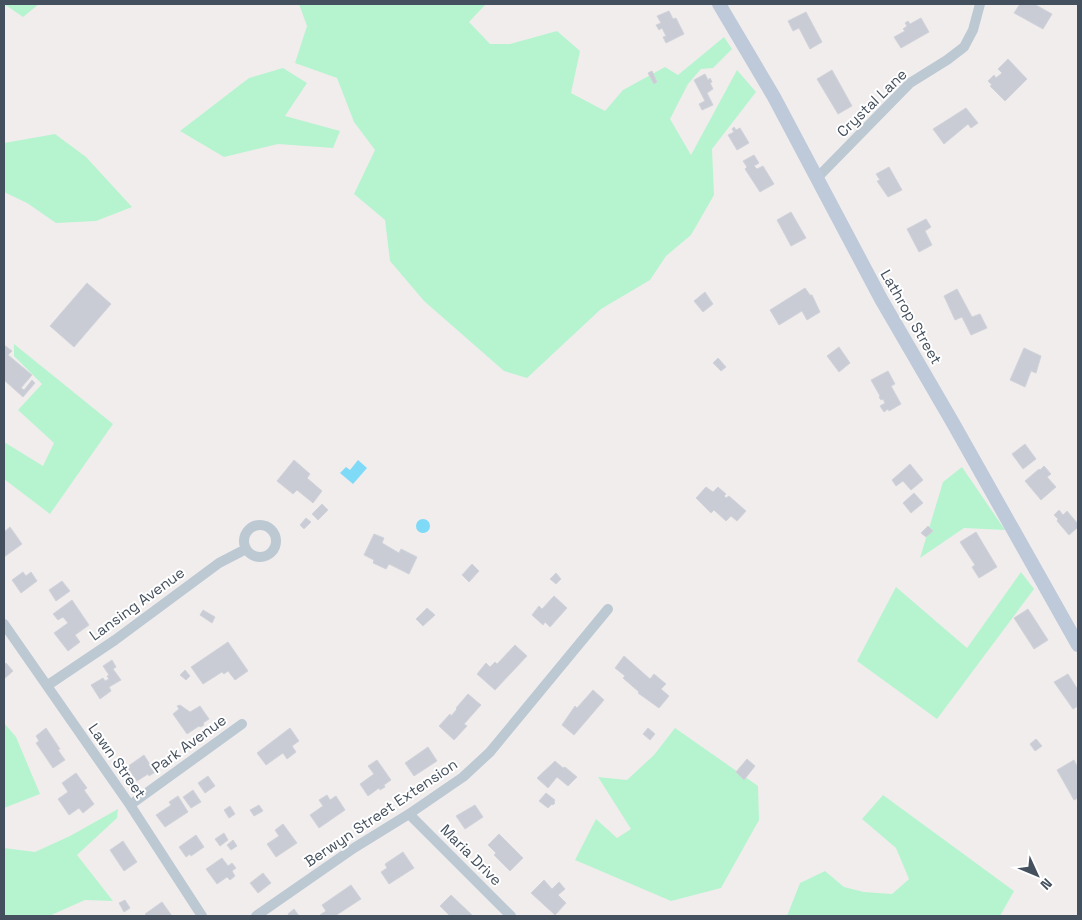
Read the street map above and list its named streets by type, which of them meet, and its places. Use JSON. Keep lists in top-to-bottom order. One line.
{"streets":{"street":["Crystal Lane","Lathrop Street","Lansing Avenue","Park Avenue","Lawn Street","Berwyn Street Extension","Maria Drive"]},"crossings":[["Crystal Lane","Lathrop Street"],["Lansing Avenue","Lawn Street"],["Park Avenue","Lawn Street"],["Berwyn Street Extension","Maria Drive"]],"north":"bottom right"}
